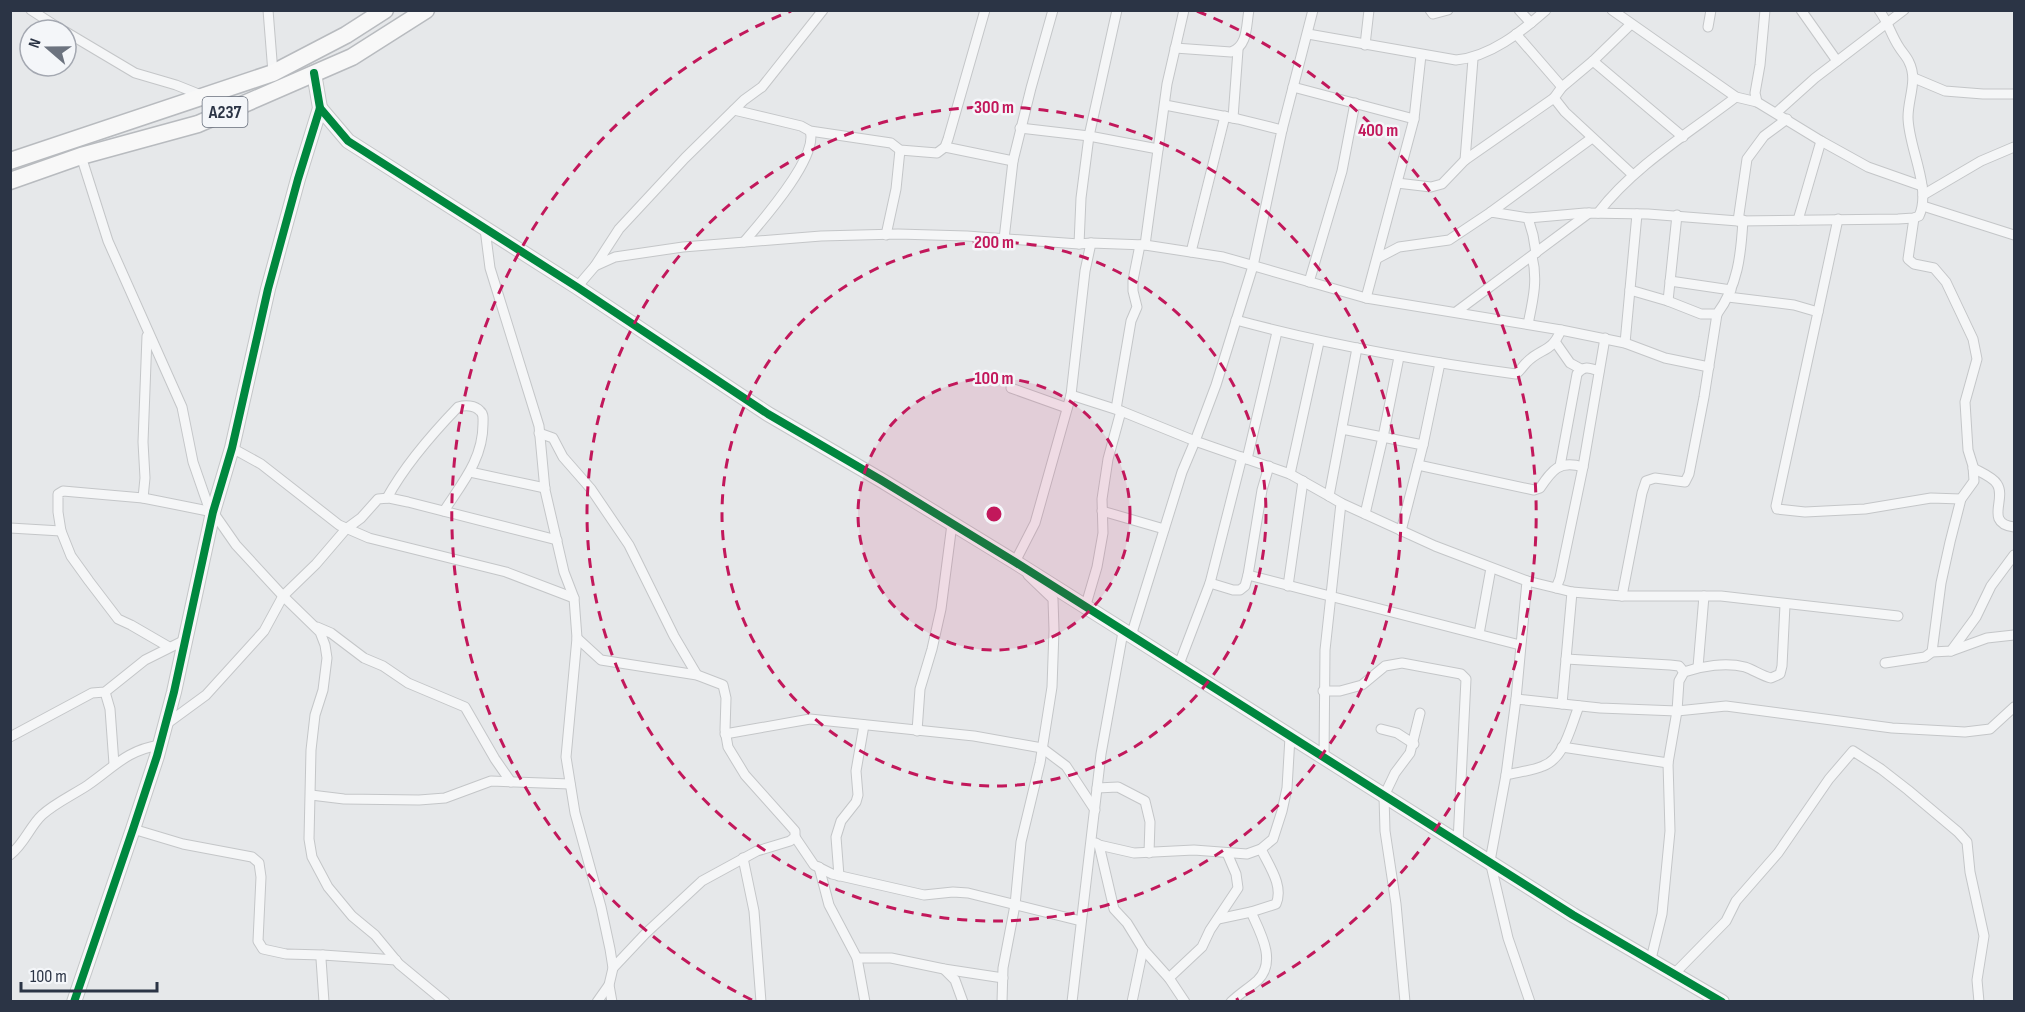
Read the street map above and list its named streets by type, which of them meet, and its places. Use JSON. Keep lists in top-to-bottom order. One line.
{"streets":{"highway":["A237"]},"scale_bar":"100 m","north":"left","rings":["300 m","400 m","200 m","100 m"]}
